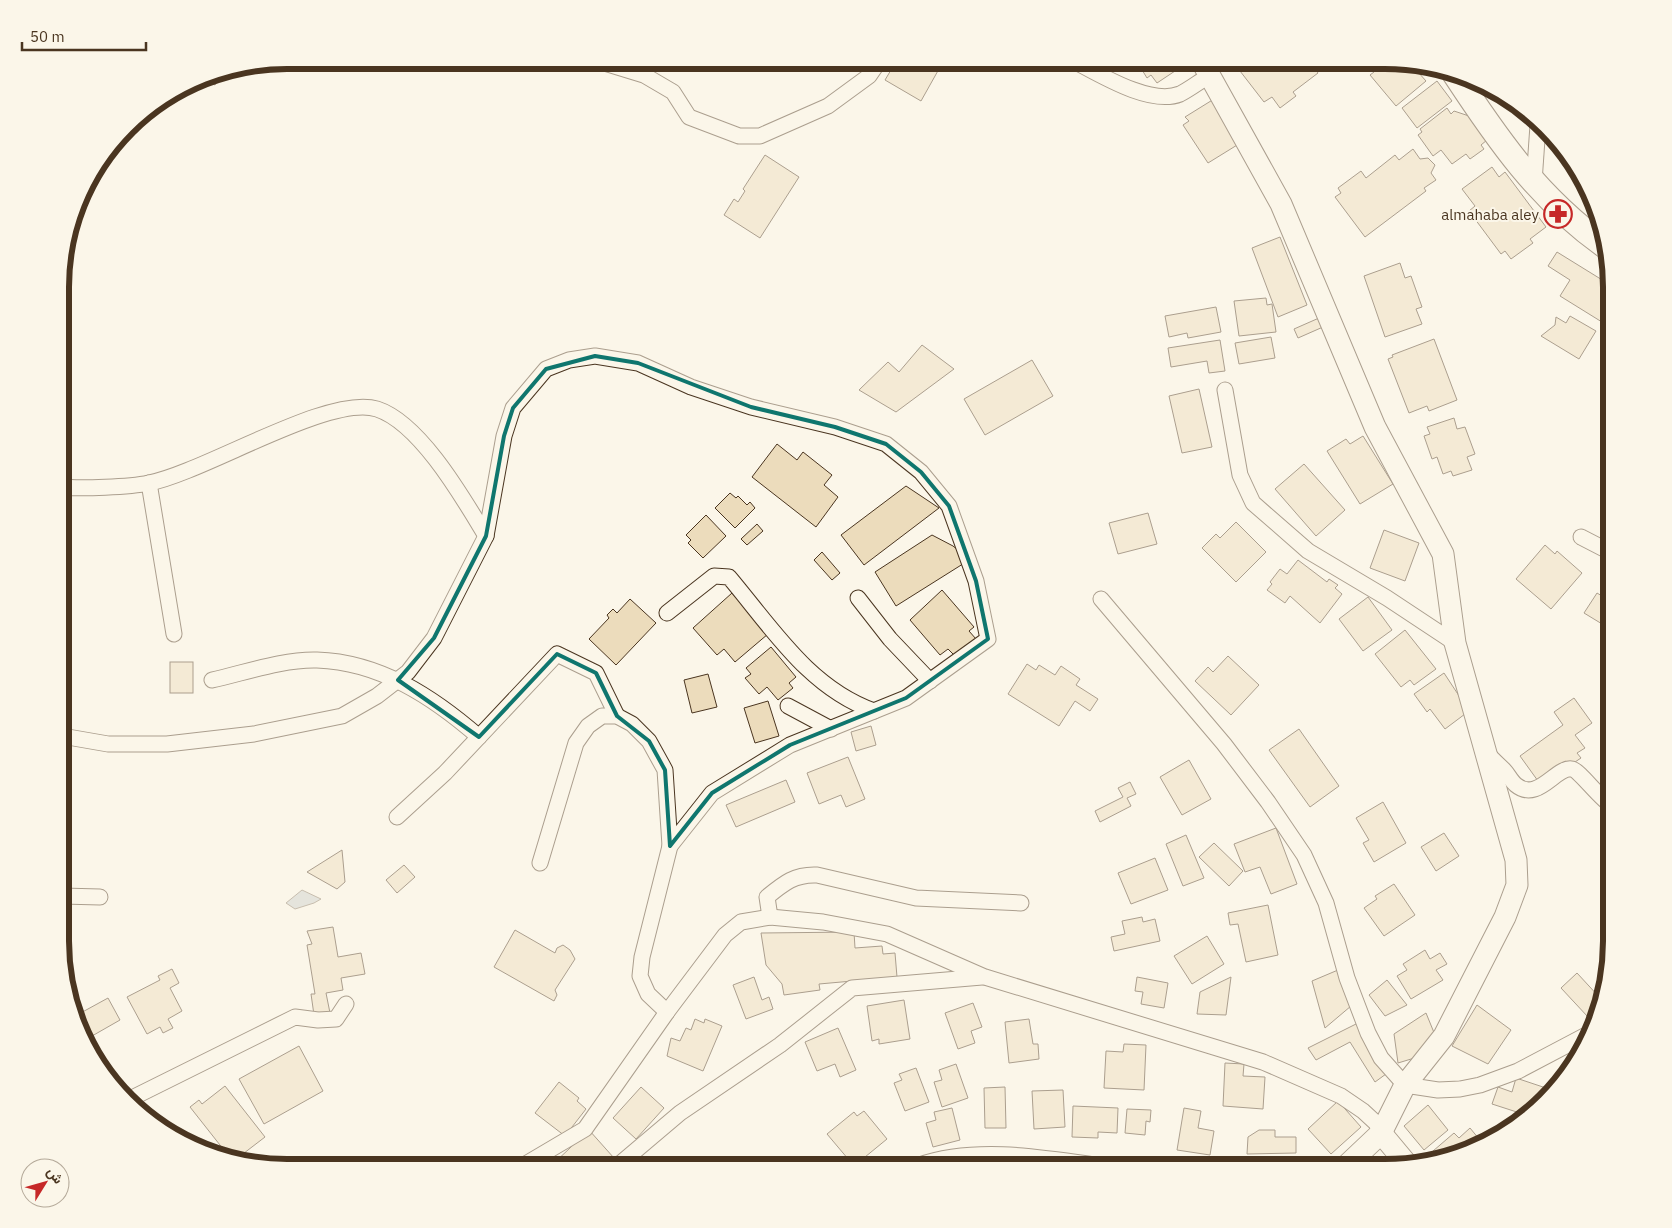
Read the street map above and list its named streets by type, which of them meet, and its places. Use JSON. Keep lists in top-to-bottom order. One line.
{"places":{"pharmacy":["almahaba aley"]},"scale_bar":"50 m","north":"top right"}
